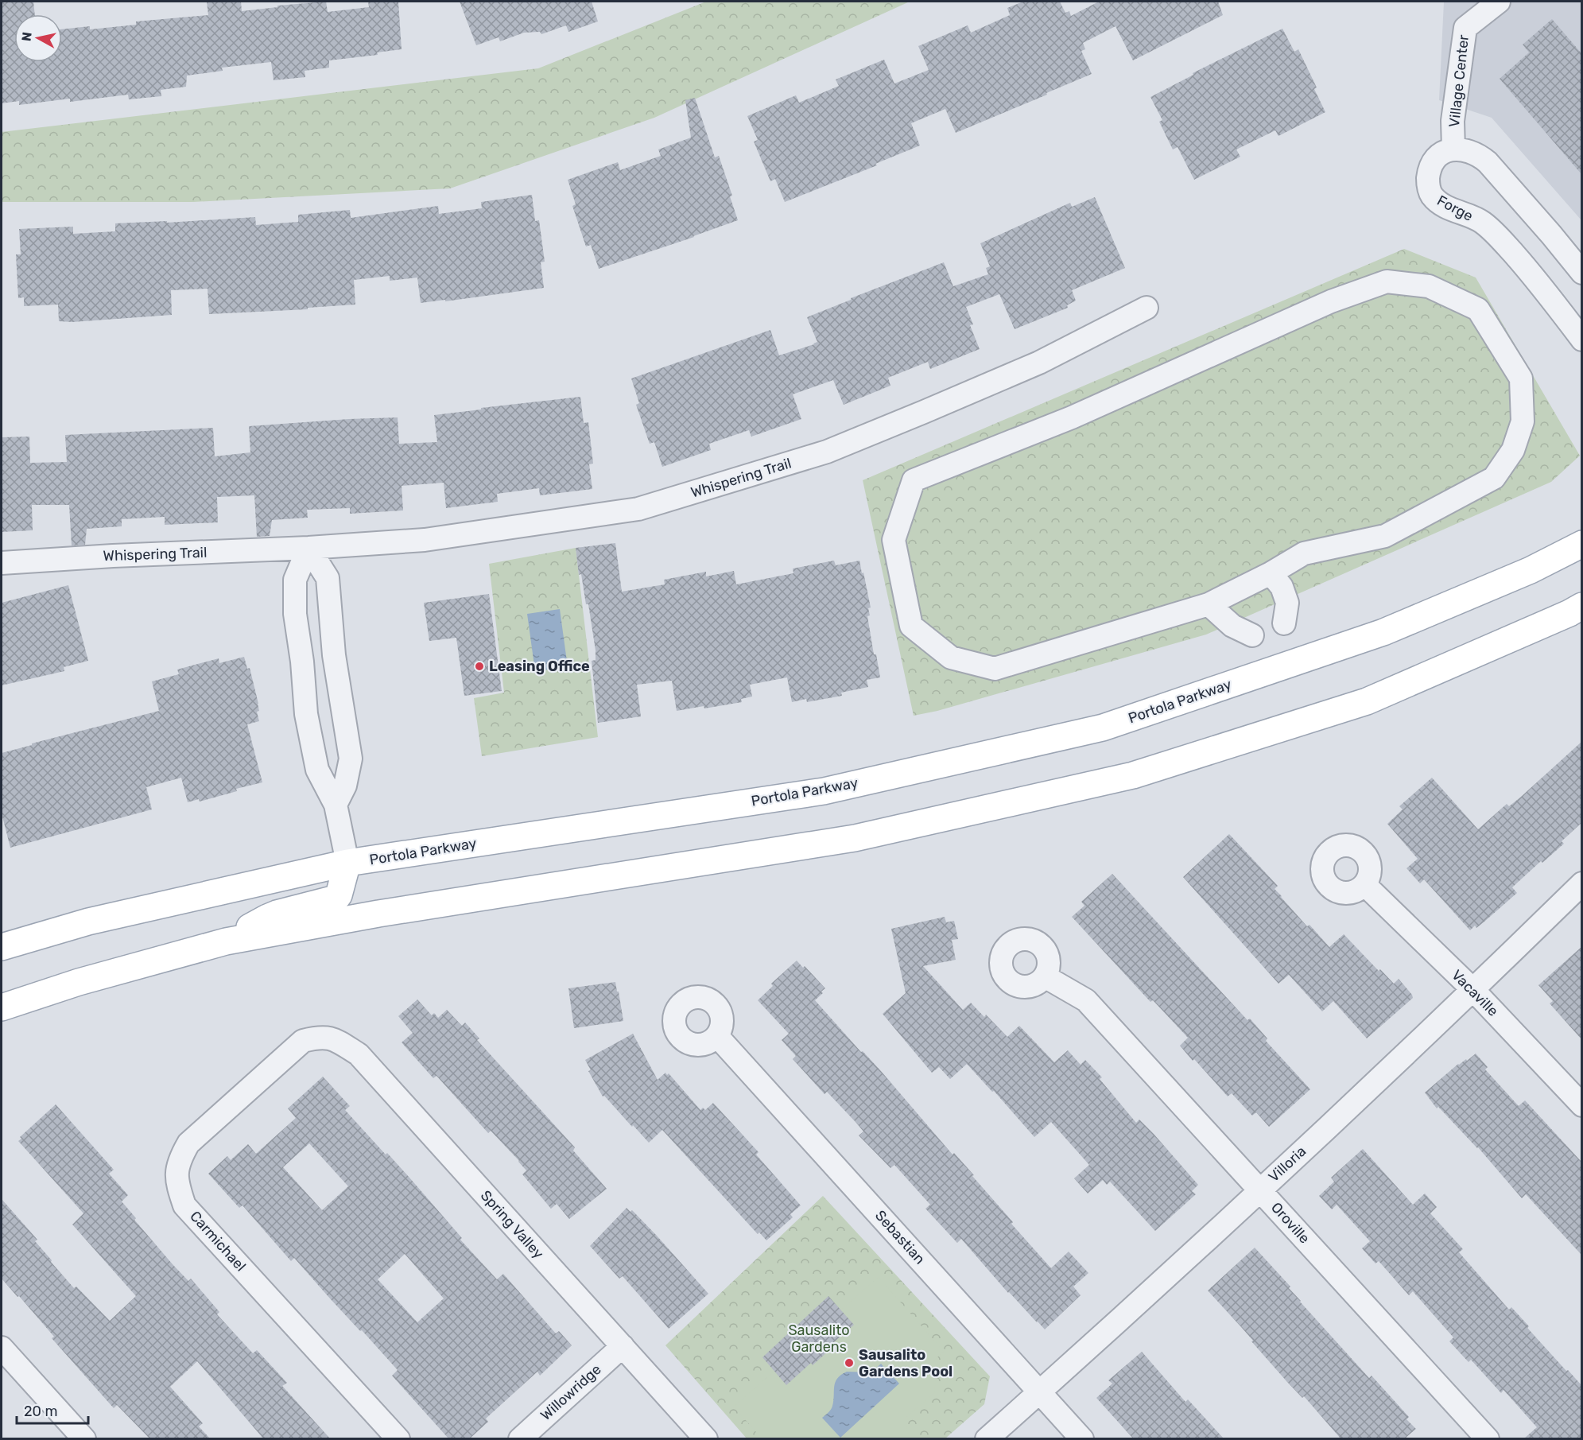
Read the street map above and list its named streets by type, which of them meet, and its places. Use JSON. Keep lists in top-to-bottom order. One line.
{"streets":{"main road":["Portola Parkway"],"street":["Village Center","Forge","Whispering Trail","Vacaville","Villoria","Oroville","Spring Valley","Sebastian","Carmichael","Willowridge"]},"crossings":[["Village Center","Forge"],["Vacaville","Villoria"],["Villoria","Oroville"],["Villoria","Sebastian"],["Spring Valley","Carmichael"],["Spring Valley","Willowridge"]],"parks":["Sausalito Gardens"],"places":["Leasing Office","Sausalito Gardens Pool"],"scale_bar":"20 m","north":"left"}
